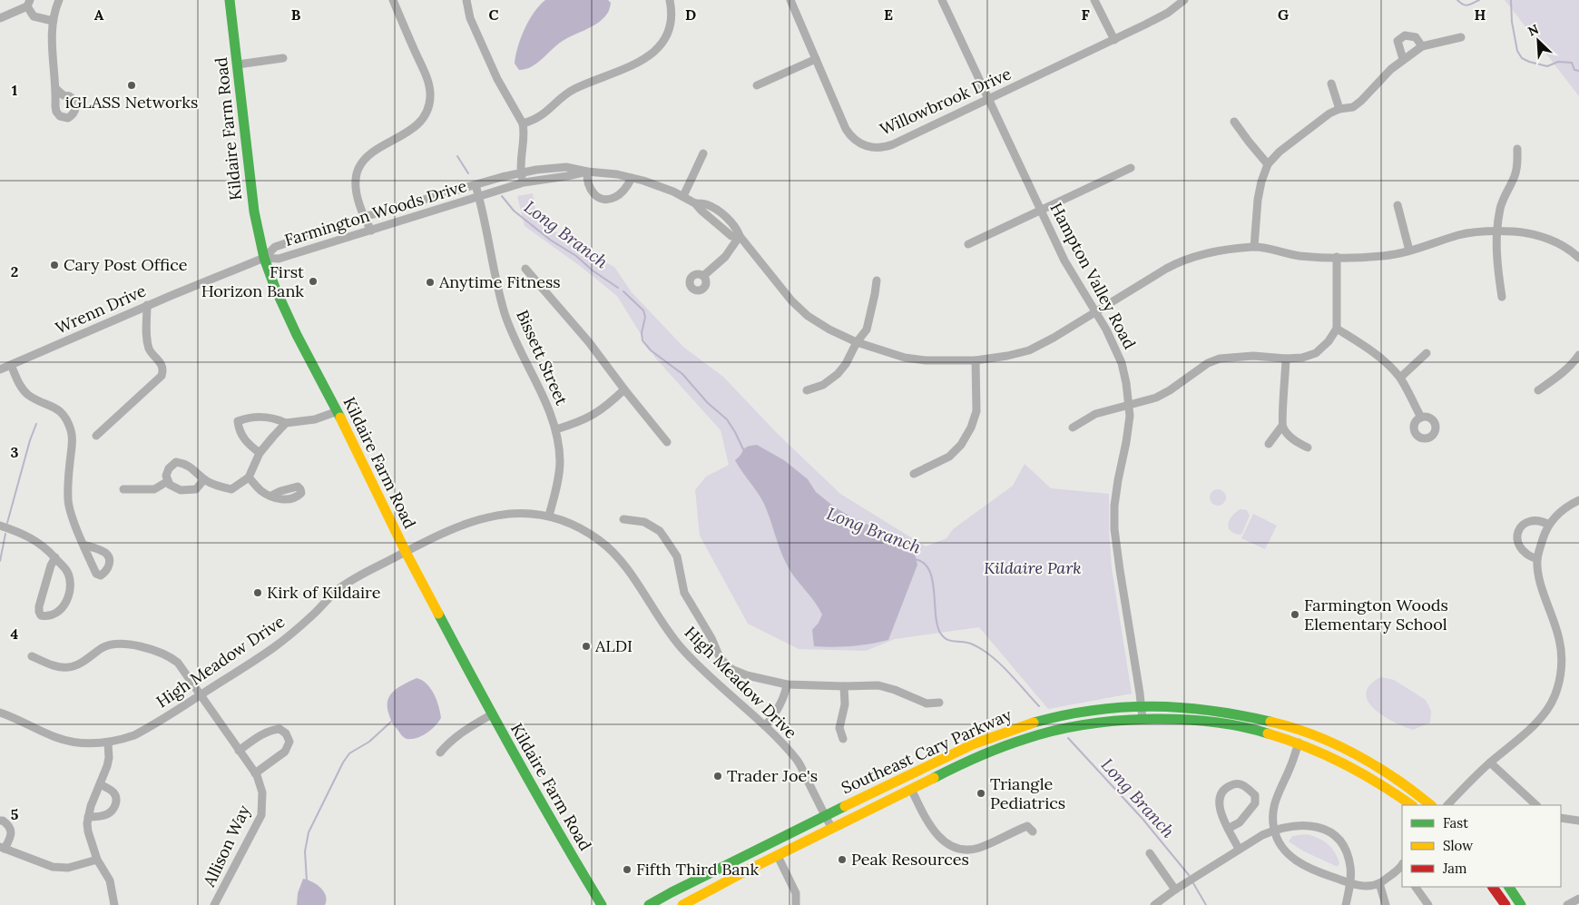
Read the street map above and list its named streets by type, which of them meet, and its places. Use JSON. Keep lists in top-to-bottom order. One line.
{"streets":{"main road":["Kildaire Farm Road","Southeast Cary Parkway"],"street":["Willowbrook Drive","Farmington Woods Drive","Hampton Valley Road","Wrenn Drive","Bissett Street","High Meadow Drive","Allison Way"]},"crossings":[["Willowbrook Drive","Hampton Valley Road"],["Kildaire Farm Road","Farmington Woods Drive"],["Kildaire Farm Road","Wrenn Drive"],["Kildaire Farm Road","High Meadow Drive"],["Farmington Woods Drive","Hampton Valley Road"],["Farmington Woods Drive","Wrenn Drive"],["Farmington Woods Drive","Bissett Street"],["Hampton Valley Road","Southeast Cary Parkway"],["Bissett Street","High Meadow Drive"],["High Meadow Drive","Southeast Cary Parkway"],["High Meadow Drive","Allison Way"]],"water":["Long Branch"],"parks":["Kildaire Park"],"places":["iGLASS Networks","Cary Post Office","First Horizon Bank","Anytime Fitness","Kirk of Kildaire","Farmington Woods Elementary School","ALDI","Trader Joe's","Triangle Pediatrics","Peak Resources","Fifth Third Bank"],"legend":["Fast","Slow","Jam"],"north":"top left","grid":{"columns":["A","B","C","D","E","F","G","H"],"rows":["1","2","3","4","5"]}}
